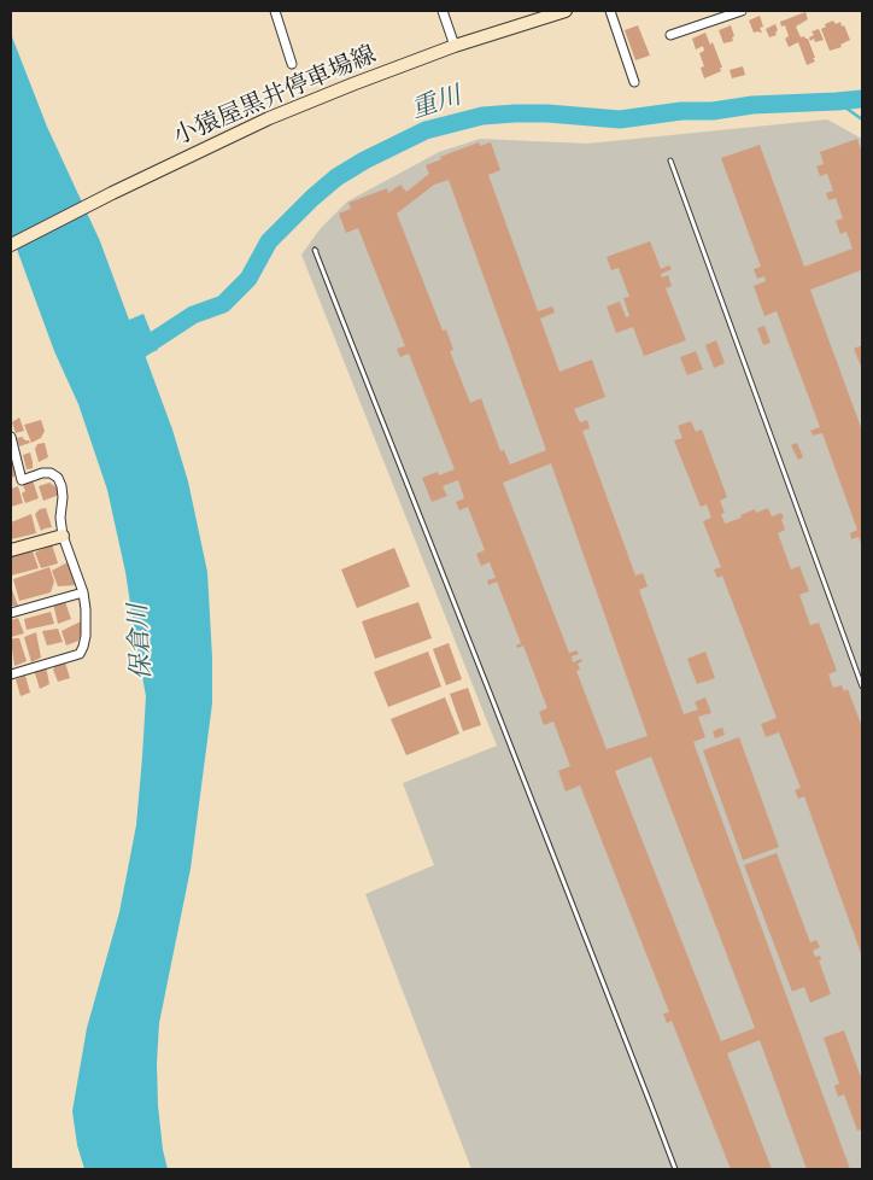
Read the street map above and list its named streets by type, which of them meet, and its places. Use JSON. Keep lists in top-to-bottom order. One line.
{"streets":{"main road":["小猿屋黒井停車場線"]},"water":["重川","保倉川"]}
